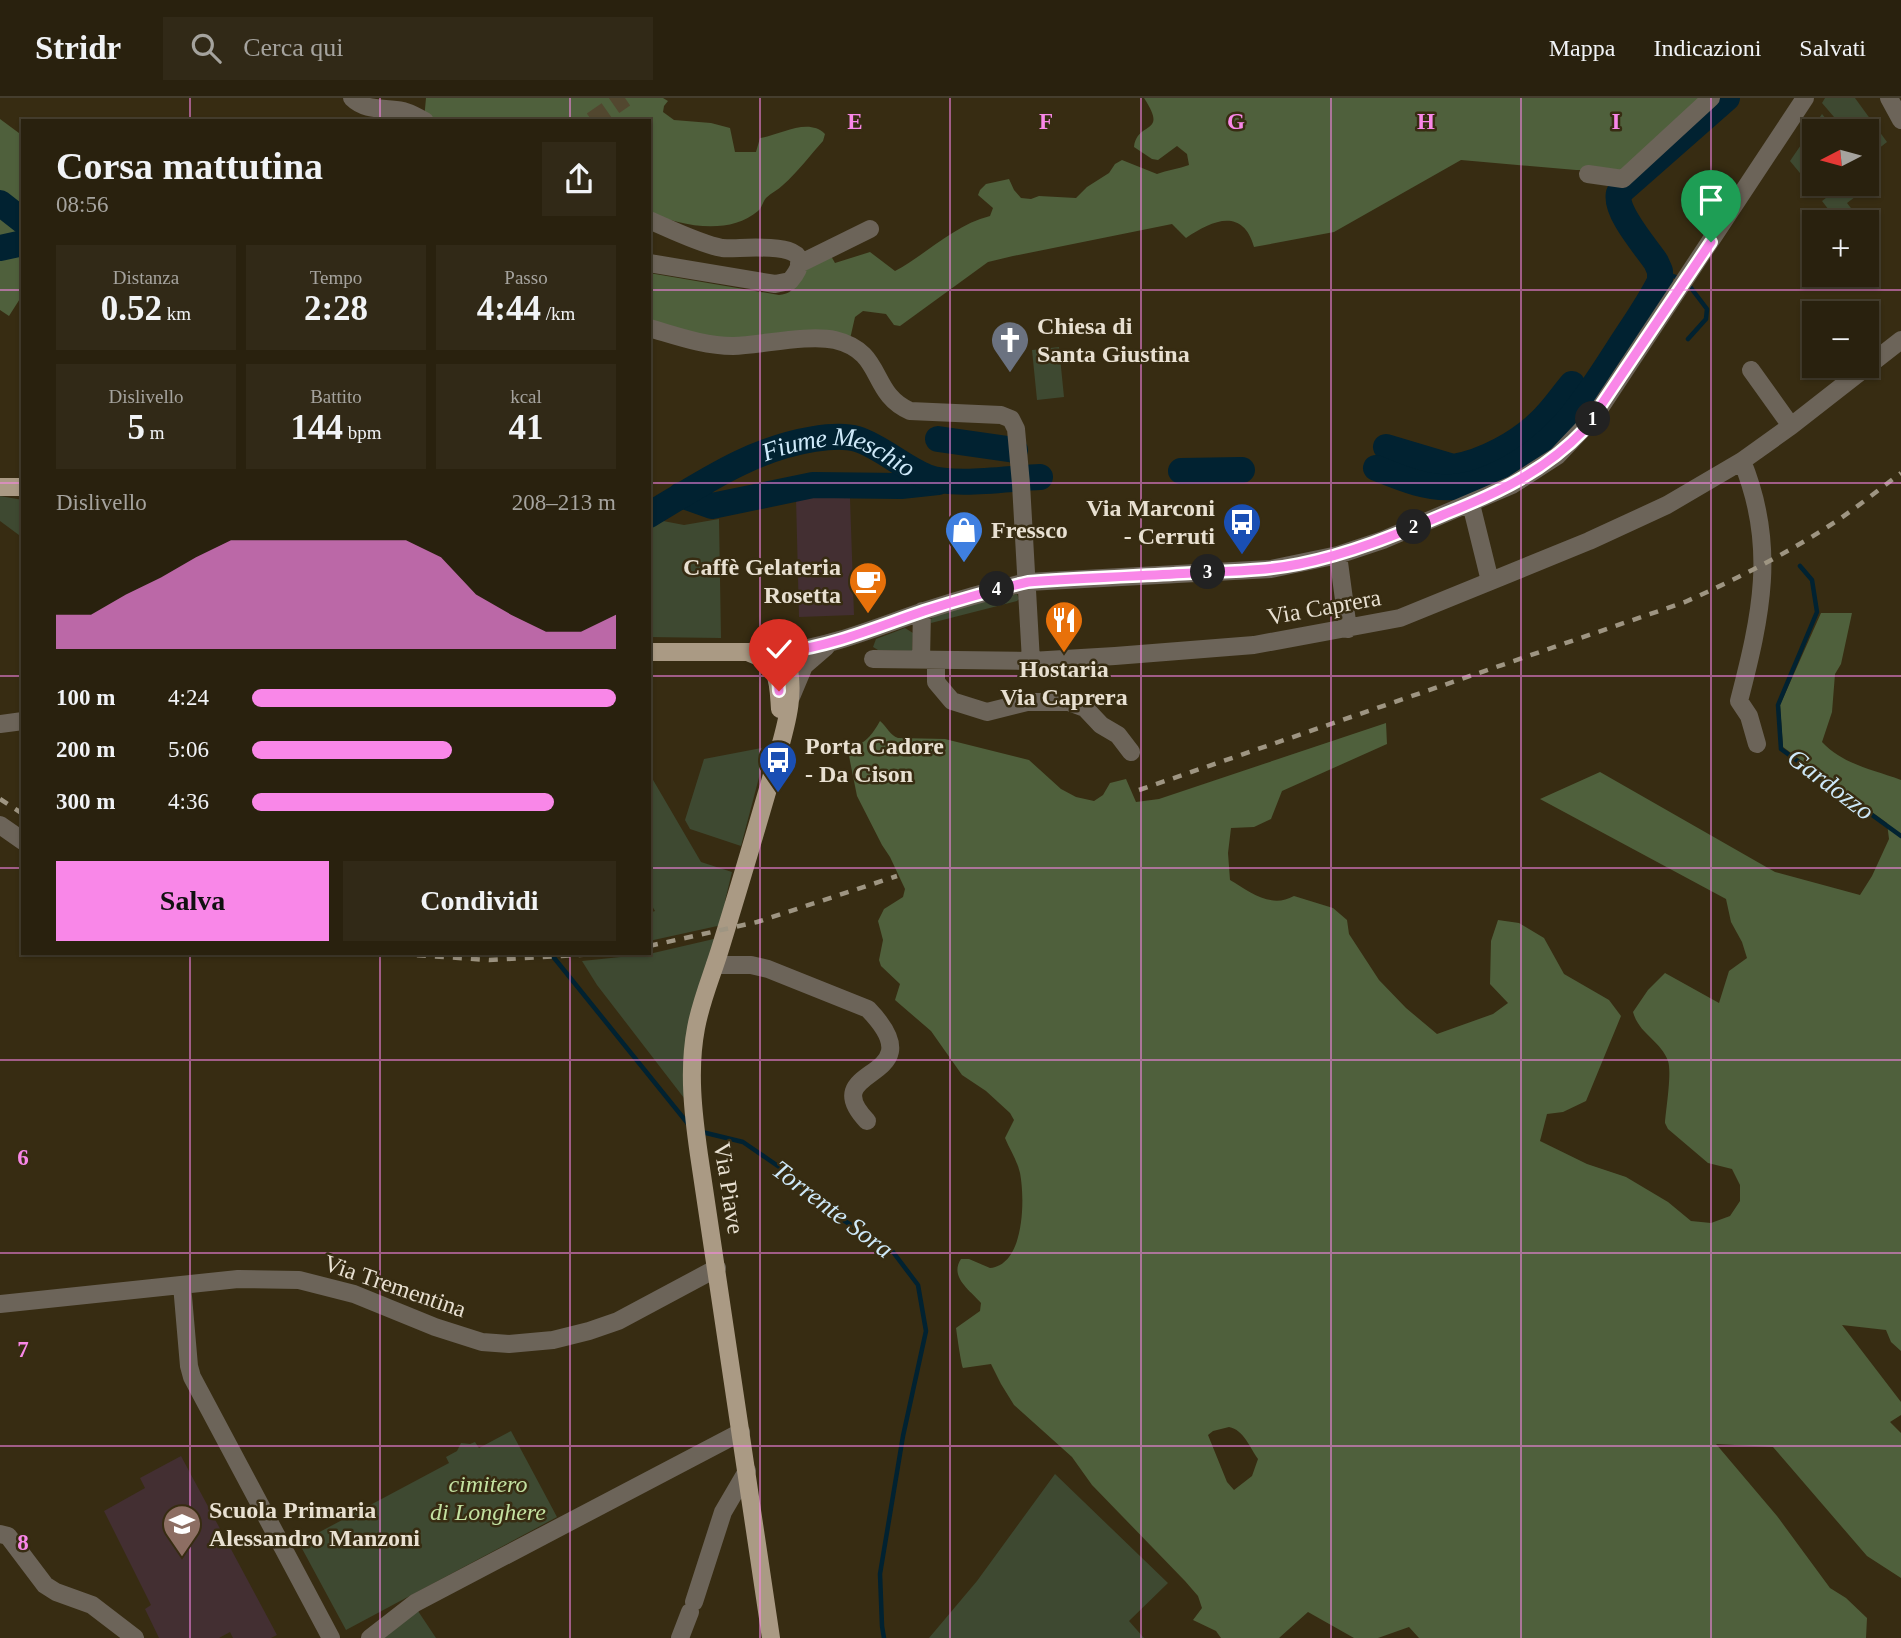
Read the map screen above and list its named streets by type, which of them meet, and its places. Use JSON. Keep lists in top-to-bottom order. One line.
{"streets":{"main road":["Via Piave"],"street":["Via Caprera","Via Trementina"]},"crossings":[["Via Piave","Via Trementina"]],"water":["Fiume Meschio","Gardozzo","Torrente Sora"],"parks":["cimitero di Longhere"],"places":{"church":["Chiesa di Santa Giustina"],"bus stop":["Via Marconi - Cerruti","Porta Cadore - Da Cison"],"shop":["Fressco"],"cafe":["Caffè Gelateria Rosetta"],"restaurant":["Hostaria Via Caprera"],"school or university":["Scuola Primaria Alessandro Manzoni"]},"north":"left","page":{"header":"Stridr","search":"Cerca qui","nav":["Mappa","Indicazioni","Salvati"],"map_buttons":["+","−"],"heading":["Corsa mattutina","08:56"],"stats":[["Distanza","0.52 km"],["Tempo","2:28"],["Passo","4:44 /km"],["Dislivello","5 m"],["Battito","144 bpm"],["kcal","41"]],"pins":["1","2","3","4"],"chart":["Dislivello","208–213 m"],"list":[{"name":"100 m","note":"4:24"},{"name":"200 m","note":"5:06"},{"name":"300 m","note":"4:36"}],"buttons":["Salva","Condividi"]},"grid":{"columns":["E","F","G","H","I"],"rows":["6","7","8"]}}
